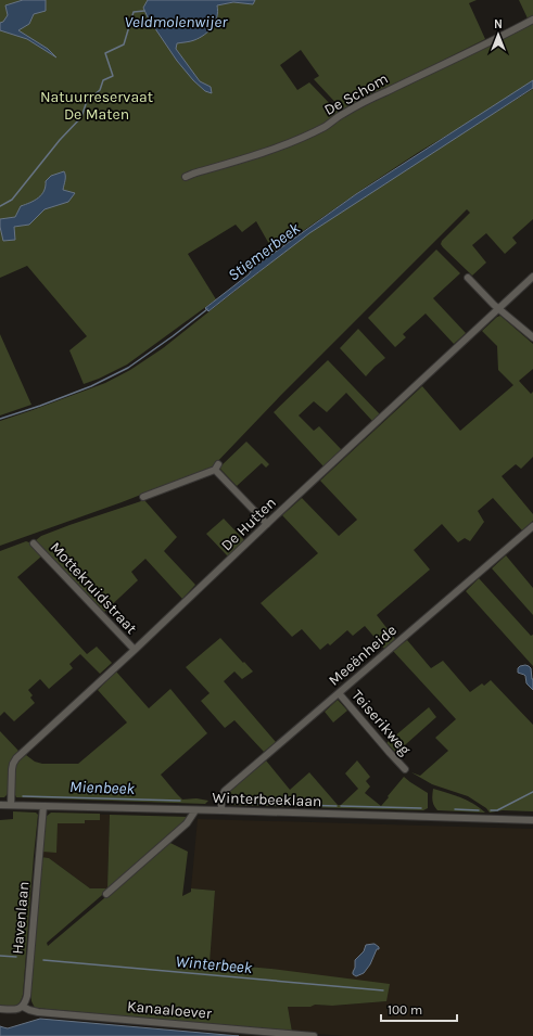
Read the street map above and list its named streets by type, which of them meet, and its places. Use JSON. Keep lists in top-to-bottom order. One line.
{"streets":{"street":["De Schom","De Hutten","Mottekruidstraat","Meeënheide","Teiserikweg","Winterbeeklaan","Havenlaan","Kanaaloever"]},"crossings":[["De Hutten","Mottekruidstraat"],["De Hutten","Winterbeeklaan"],["Meeënheide","Teiserikweg"],["Meeënheide","Winterbeeklaan"],["Winterbeeklaan","Havenlaan"],["Havenlaan","Kanaaloever"]],"water":["Veldmolenwijer","Stiemerbeek","Mienbeek","Winterbeek"],"parks":["Natuurreservaat De Maten"],"scale_bar":"100 m","north":"top"}
